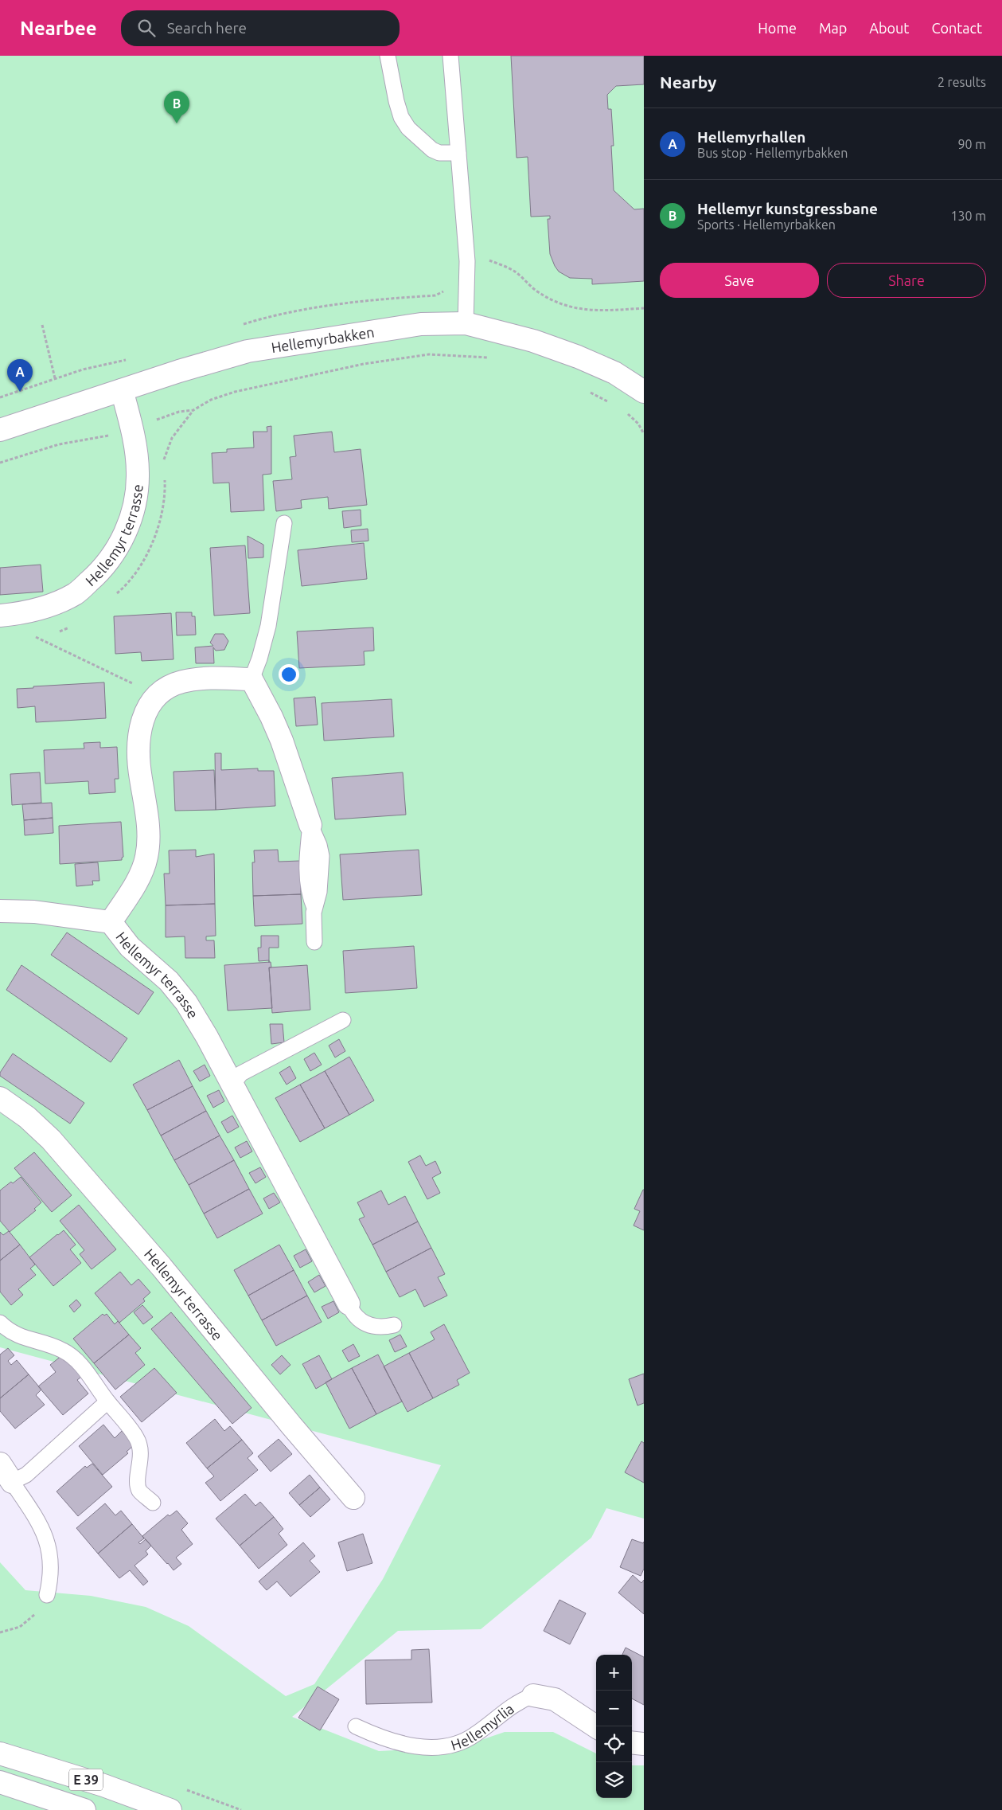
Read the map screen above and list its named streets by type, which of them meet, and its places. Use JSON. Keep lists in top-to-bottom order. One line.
{"streets":{"main road":["Hellemyrbakken","Hellemyr terrasse","Hellemyrlia","E 39"]},"crossings":[["Hellemyrbakken","Hellemyr terrasse"]],"page":{"header":"Nearbee","search":"Search here","nav":["Home","Map","About","Contact"],"heading":["Nearby","2 results"],"pins":["B","A"],"list":[{"mark":"A","name":"Hellemyrhallen","note":"Bus stop · Hellemyrbakken","value":"90 m"},{"mark":"B","name":"Hellemyr kunstgressbane","note":"Sports · Hellemyrbakken","value":"130 m"}],"buttons":["Save","Share"],"map_buttons":["+","−"]}}
